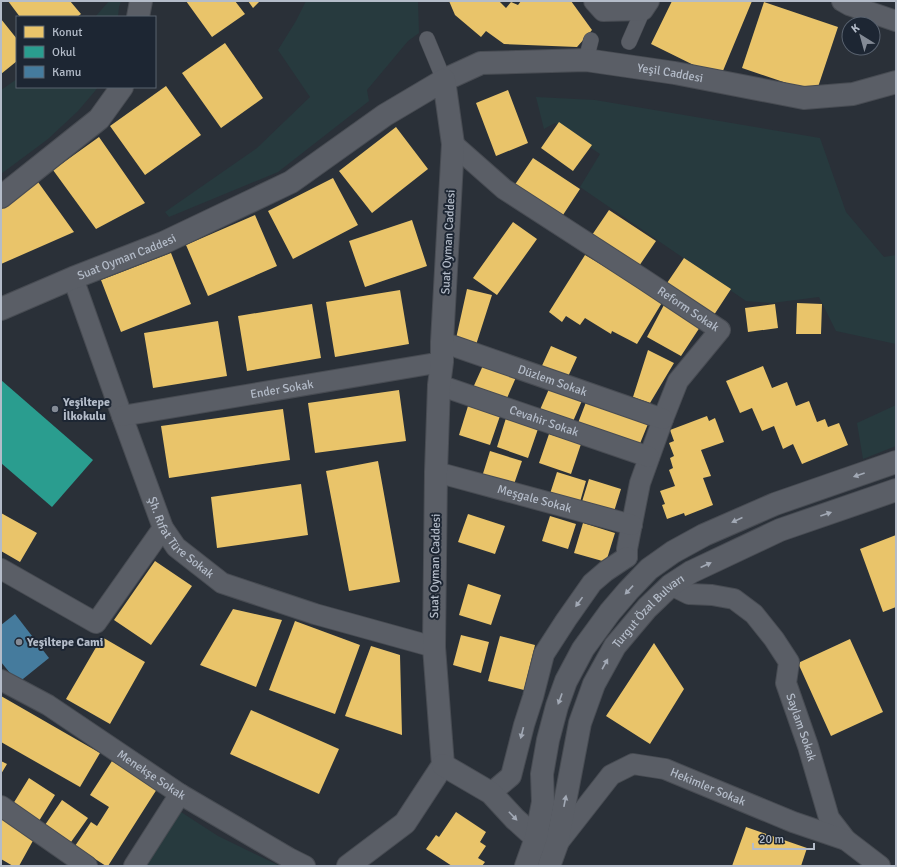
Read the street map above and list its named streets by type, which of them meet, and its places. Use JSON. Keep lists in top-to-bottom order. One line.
{"streets":{"street":["Yeşil Caddesi","Suat Oyman Caddesi","Reform Sokak","Düzlem Sokak","Ender Sokak","Cevahir Sokak","Meşgale Sokak","Şh. Rıfat Türe Sokak","Turgut Özal Bulvarı","Saylam Sokak","Menekşe Sokak","Hekimler Sokak"]},"crossings":[["Yeşil Caddesi","Suat Oyman Caddesi"],["Suat Oyman Caddesi","Reform Sokak"],["Suat Oyman Caddesi","Düzlem Sokak"],["Suat Oyman Caddesi","Ender Sokak"],["Suat Oyman Caddesi","Cevahir Sokak"],["Suat Oyman Caddesi","Meşgale Sokak"],["Suat Oyman Caddesi","Şh. Rıfat Türe Sokak"],["Reform Sokak","Düzlem Sokak"],["Reform Sokak","Cevahir Sokak"],["Reform Sokak","Meşgale Sokak"],["Düzlem Sokak","Ender Sokak"],["Ender Sokak","Şh. Rıfat Türe Sokak"],["Turgut Özal Bulvarı","Saylam Sokak"],["Turgut Özal Bulvarı","Hekimler Sokak"],["Saylam Sokak","Hekimler Sokak"]],"places":["Yeşiltepe İlkokulu","Yeşiltepe Cami"],"legend":["Konut","Okul","Kamu"],"scale_bar":"20 m","north":"top left"}
